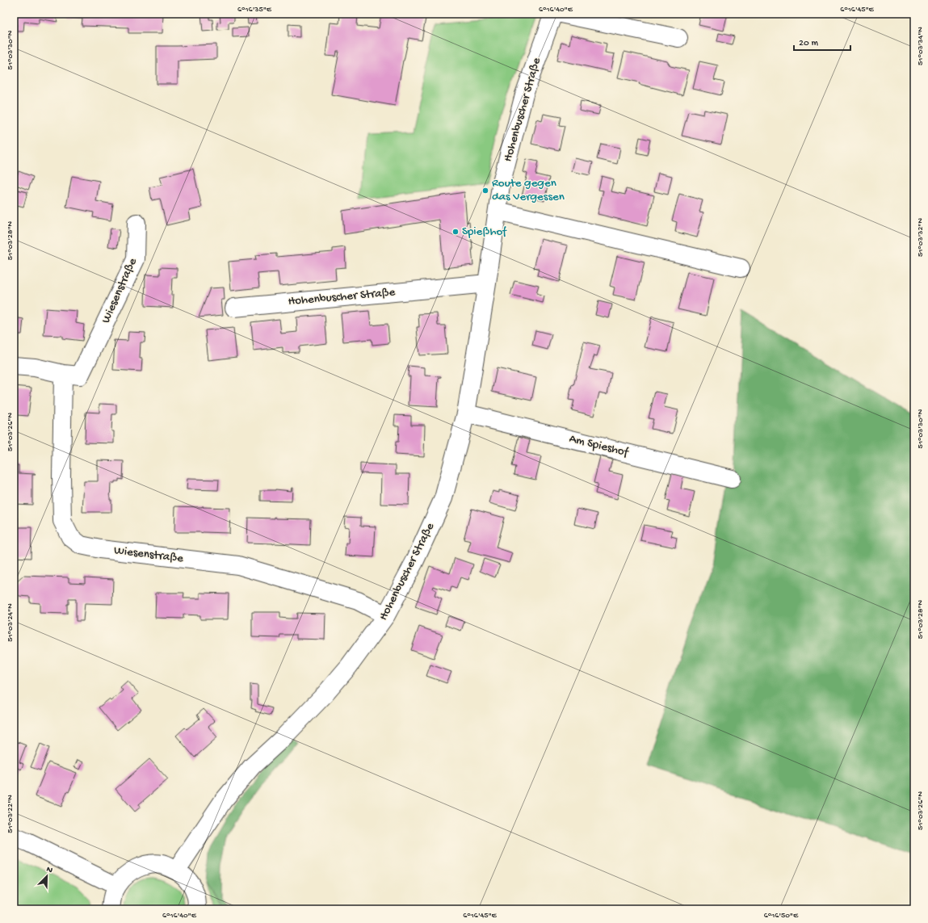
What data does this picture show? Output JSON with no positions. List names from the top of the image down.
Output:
{
  "streets": {
    "street": ["Hohenbuscher Straße", "Wiesenstraße", "Am Spieshof"]
  },
  "crossings": [
    ["Hohenbuscher Straße", "Wiesenstraße"],
    ["Hohenbuscher Straße", "Am Spieshof"]
  ],
  "places": ["Route gegen das Vergessen", "Spießhof"],
  "scale_bar": "20 m",
  "north": "top right",
  "coordinates": [
    "6°16'35\"E",
    "6°16'40\"E",
    "6°16'45\"E",
    "51°03'34\"N",
    "51°03'30\"N",
    "51°03'32\"N",
    "51°03'28\"N",
    "51°03'26\"N",
    "51°03'24\"N",
    "51°03'22\"N",
    "6°16'50\"E"
  ]
}
